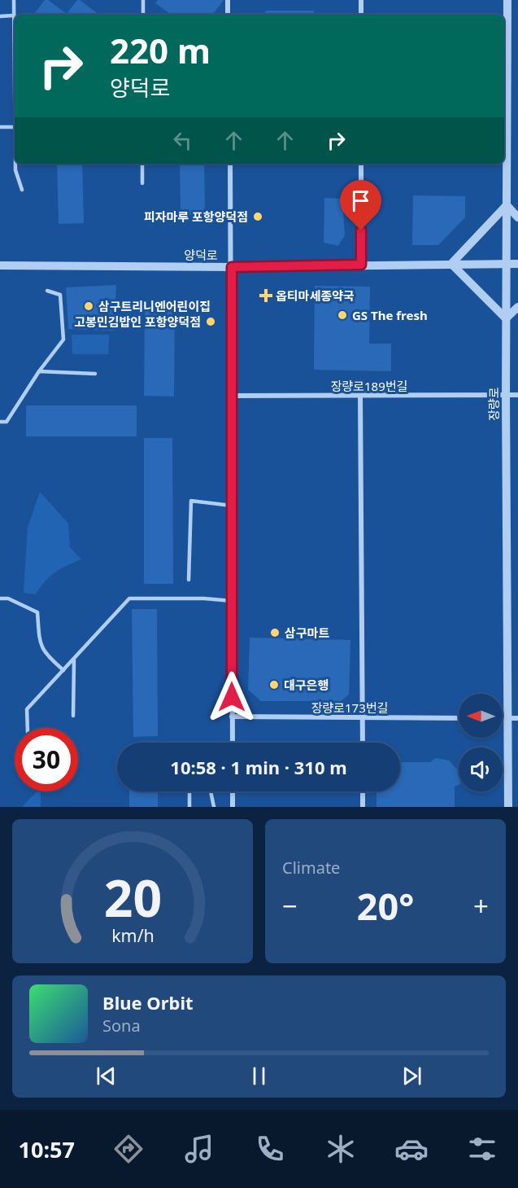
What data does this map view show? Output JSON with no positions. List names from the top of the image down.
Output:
{
  "streets": {
    "street": [
      "양덕로",
      "장량로189번길",
      "장량로",
      "장량로173번길"
    ]
  },
  "crossings": [
    ["양덕로", "장량로"],
    ["장량로189번길", "장량로"]
  ],
  "places": {
    "other": [
      "피자마루 포항양덕점",
      "삼구트리니엔어린이집",
      "GS The fresh",
      "고봉민김밥인 포항양덕점",
      "삼구마트",
      "대구은행"
    ],
    "health": ["옵티마세종약국"]
  },
  "north": "left",
  "page": {
    "turn": ["220 m", "양덕로"],
    "limit": "30",
    "trip": "10:58 · 1 min · 310 m",
    "tile": "Climate",
    "heat": ["−", "20°", "+"],
    "song": ["Blue Orbit", "Sona"],
    "tabs": "10:57",
    "gauge": ["20", "km/h"]
  }
}
